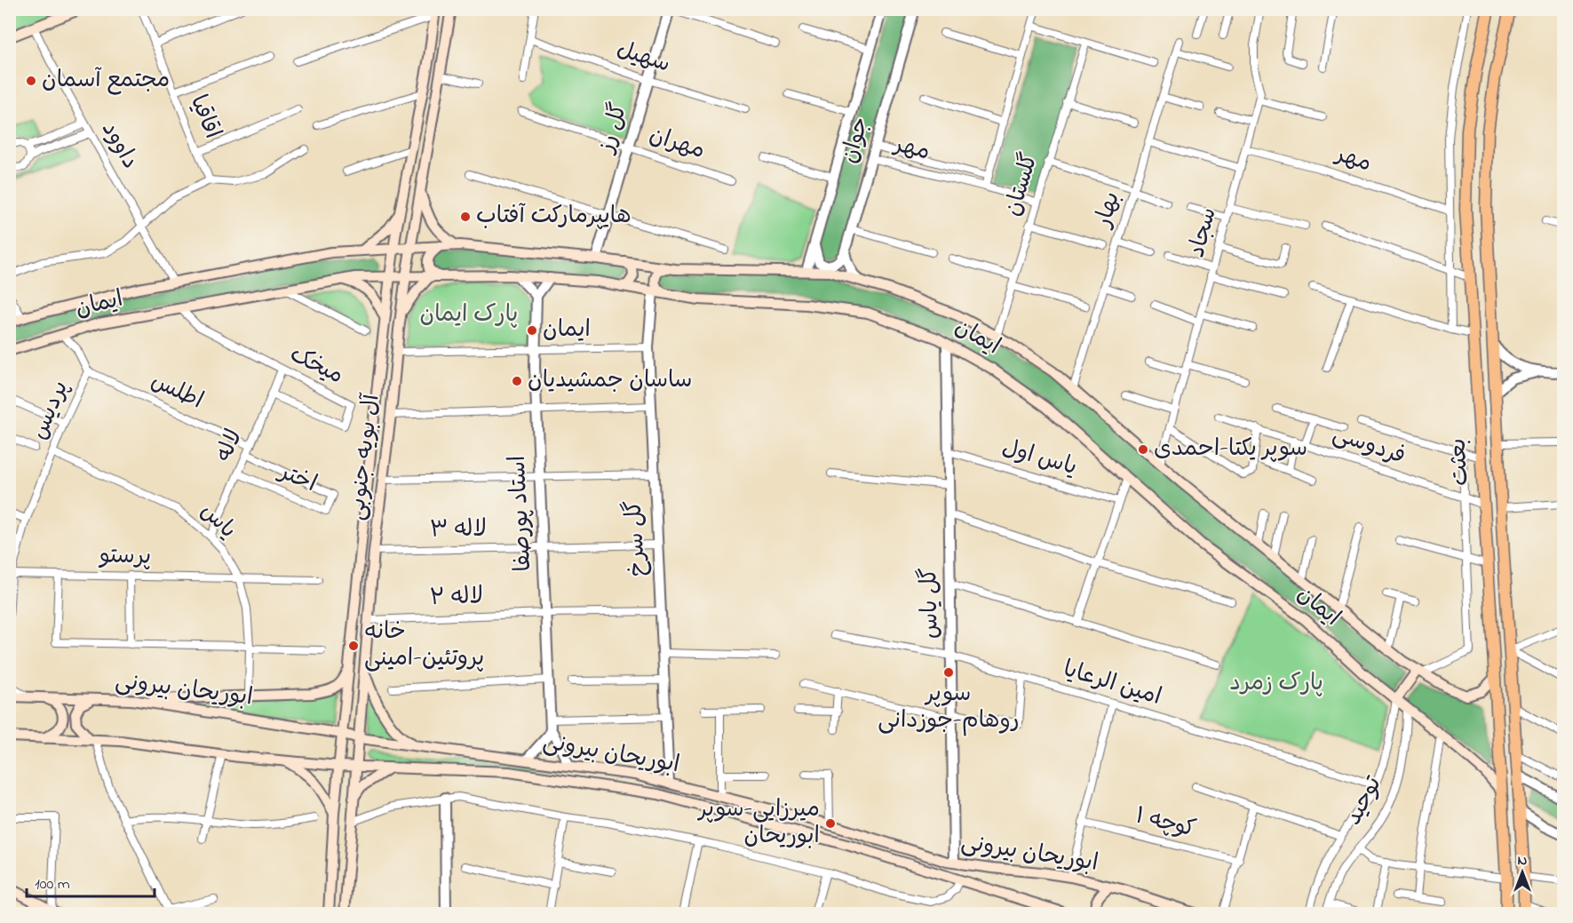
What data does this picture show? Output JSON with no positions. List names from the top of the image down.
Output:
{
  "streets": {
    "main road": [
      "ایمان",
      "آل بویه جنوبی",
      "بعثت",
      "ابوریحان بیرونی"
    ],
    "street": [
      "سهیل",
      "اقاقیا",
      "گل رز",
      "جوان",
      "مهران",
      "داوود",
      "مهر",
      "گلستان",
      "بهار",
      "سجاد",
      "میخک",
      "اطلس",
      "پردیس",
      "لاله",
      "فردوسی",
      "یاس اول",
      "اختر",
      "استاد پورصفا",
      "یاس",
      "لاله ۳",
      "گل سرخ",
      "پرستو",
      "لاله ۲",
      "گل یاس",
      "امین الرعایا",
      "توحید",
      "کوچه ۱"
    ]
  },
  "crossings": [
    ["سهیل", "گل رز"],
    ["گل رز", "مهران"],
    ["گل رز", "ایمان"],
    ["جوان", "مهر"],
    ["جوان", "ایمان"],
    ["داوود", "ایمان"],
    ["مهر", "گلستان"],
    ["مهر", "سجاد"],
    ["گلستان", "ایمان"],
    ["بهار", "ایمان"],
    ["سجاد", "ایمان"],
    ["ایمان", "میخک"],
    ["ایمان", "آل بویه جنوبی"],
    ["ایمان", "بعثت"],
    ["ایمان", "گل سرخ"],
    ["ایمان", "گل یاس"],
    ["ایمان", "توحید"],
    ["میخک", "لاله"],
    ["اطلس", "پردیس"],
    ["اطلس", "لاله"],
    ["پردیس", "یاس"],
    ["پردیس", "پرستو"],
    ["لاله", "اختر"],
    ["لاله", "یاس"],
    ["فردوسی", "بعثت"],
    ["آل بویه جنوبی", "لاله ۳"],
    ["آل بویه جنوبی", "لاله ۲"],
    ["آل بویه جنوبی", "ابوریحان بیرونی"],
    ["یاس اول", "گل یاس"],
    ["استاد پورصفا", "لاله ۳"],
    ["استاد پورصفا", "لاله ۲"],
    ["یاس", "پرستو"],
    ["لاله ۳", "گل سرخ"],
    ["گل سرخ", "لاله ۲"],
    ["گل سرخ", "ابوریحان بیرونی"],
    ["گل یاس", "امین الرعایا"],
    ["گل یاس", "ابوریحان بیرونی"]
  ],
  "parks": ["پارک ایمان", "پارک زمرد"],
  "places": [
    "مجتمع آسمان",
    "هایپرمارکت آفتاب",
    "ایمان",
    "ساسان جمشیدیان",
    "سوپر یکتا-احمدی",
    "خانه پروتئین-امینی",
    "سوپر روهام-جوزدانی",
    "میرزایی-سوپر ابوریحان"
  ],
  "scale_bar": "100 m",
  "north": "top"
}
